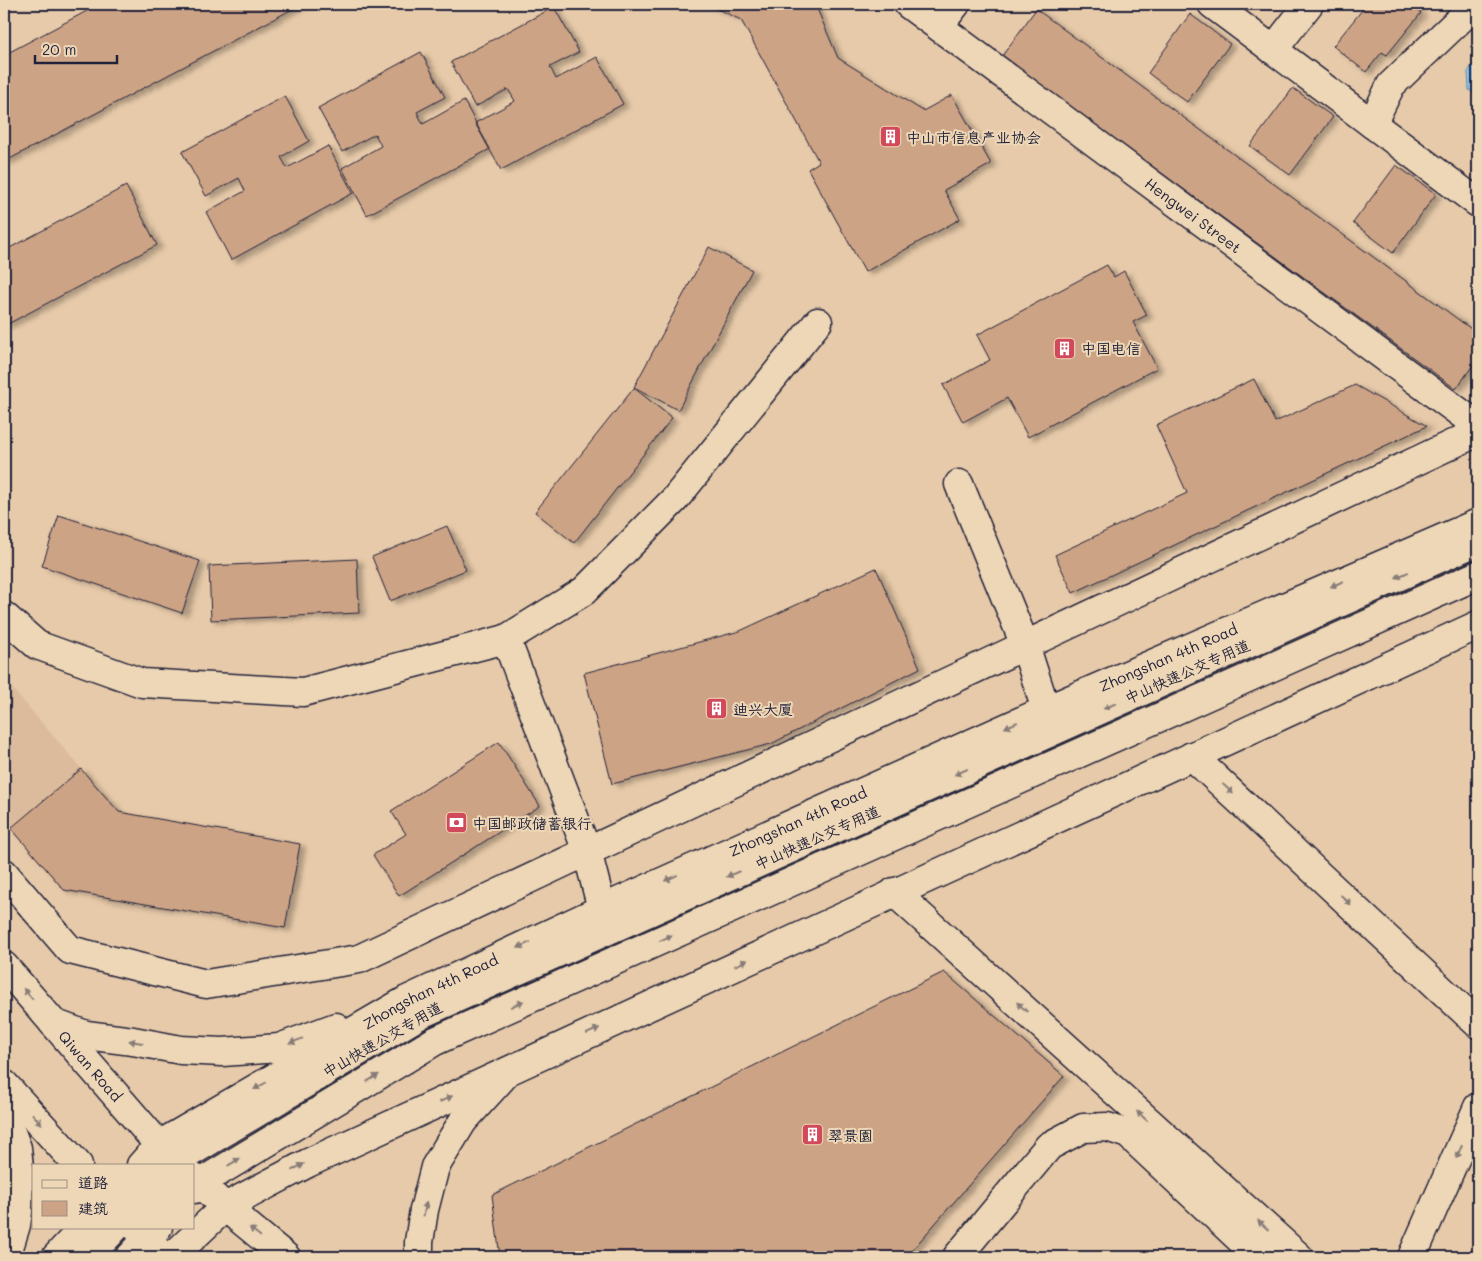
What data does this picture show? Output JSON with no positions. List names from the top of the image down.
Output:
{
  "streets": {
    "street": [
      "Hengwei Street",
      "Zhongshan 4th Road",
      "中山快速公交专用道",
      "Qiwan Road"
    ]
  },
  "one_way": ["Qiwan Road"],
  "places": {
    "building": [
      "中山市信息产业协会",
      "中国电信",
      "迪兴大厦",
      "翠景園"
    ],
    "bank": ["中国邮政储蓄银行"]
  },
  "legend": ["道路", "建筑"],
  "scale_bar": "20 m"
}
